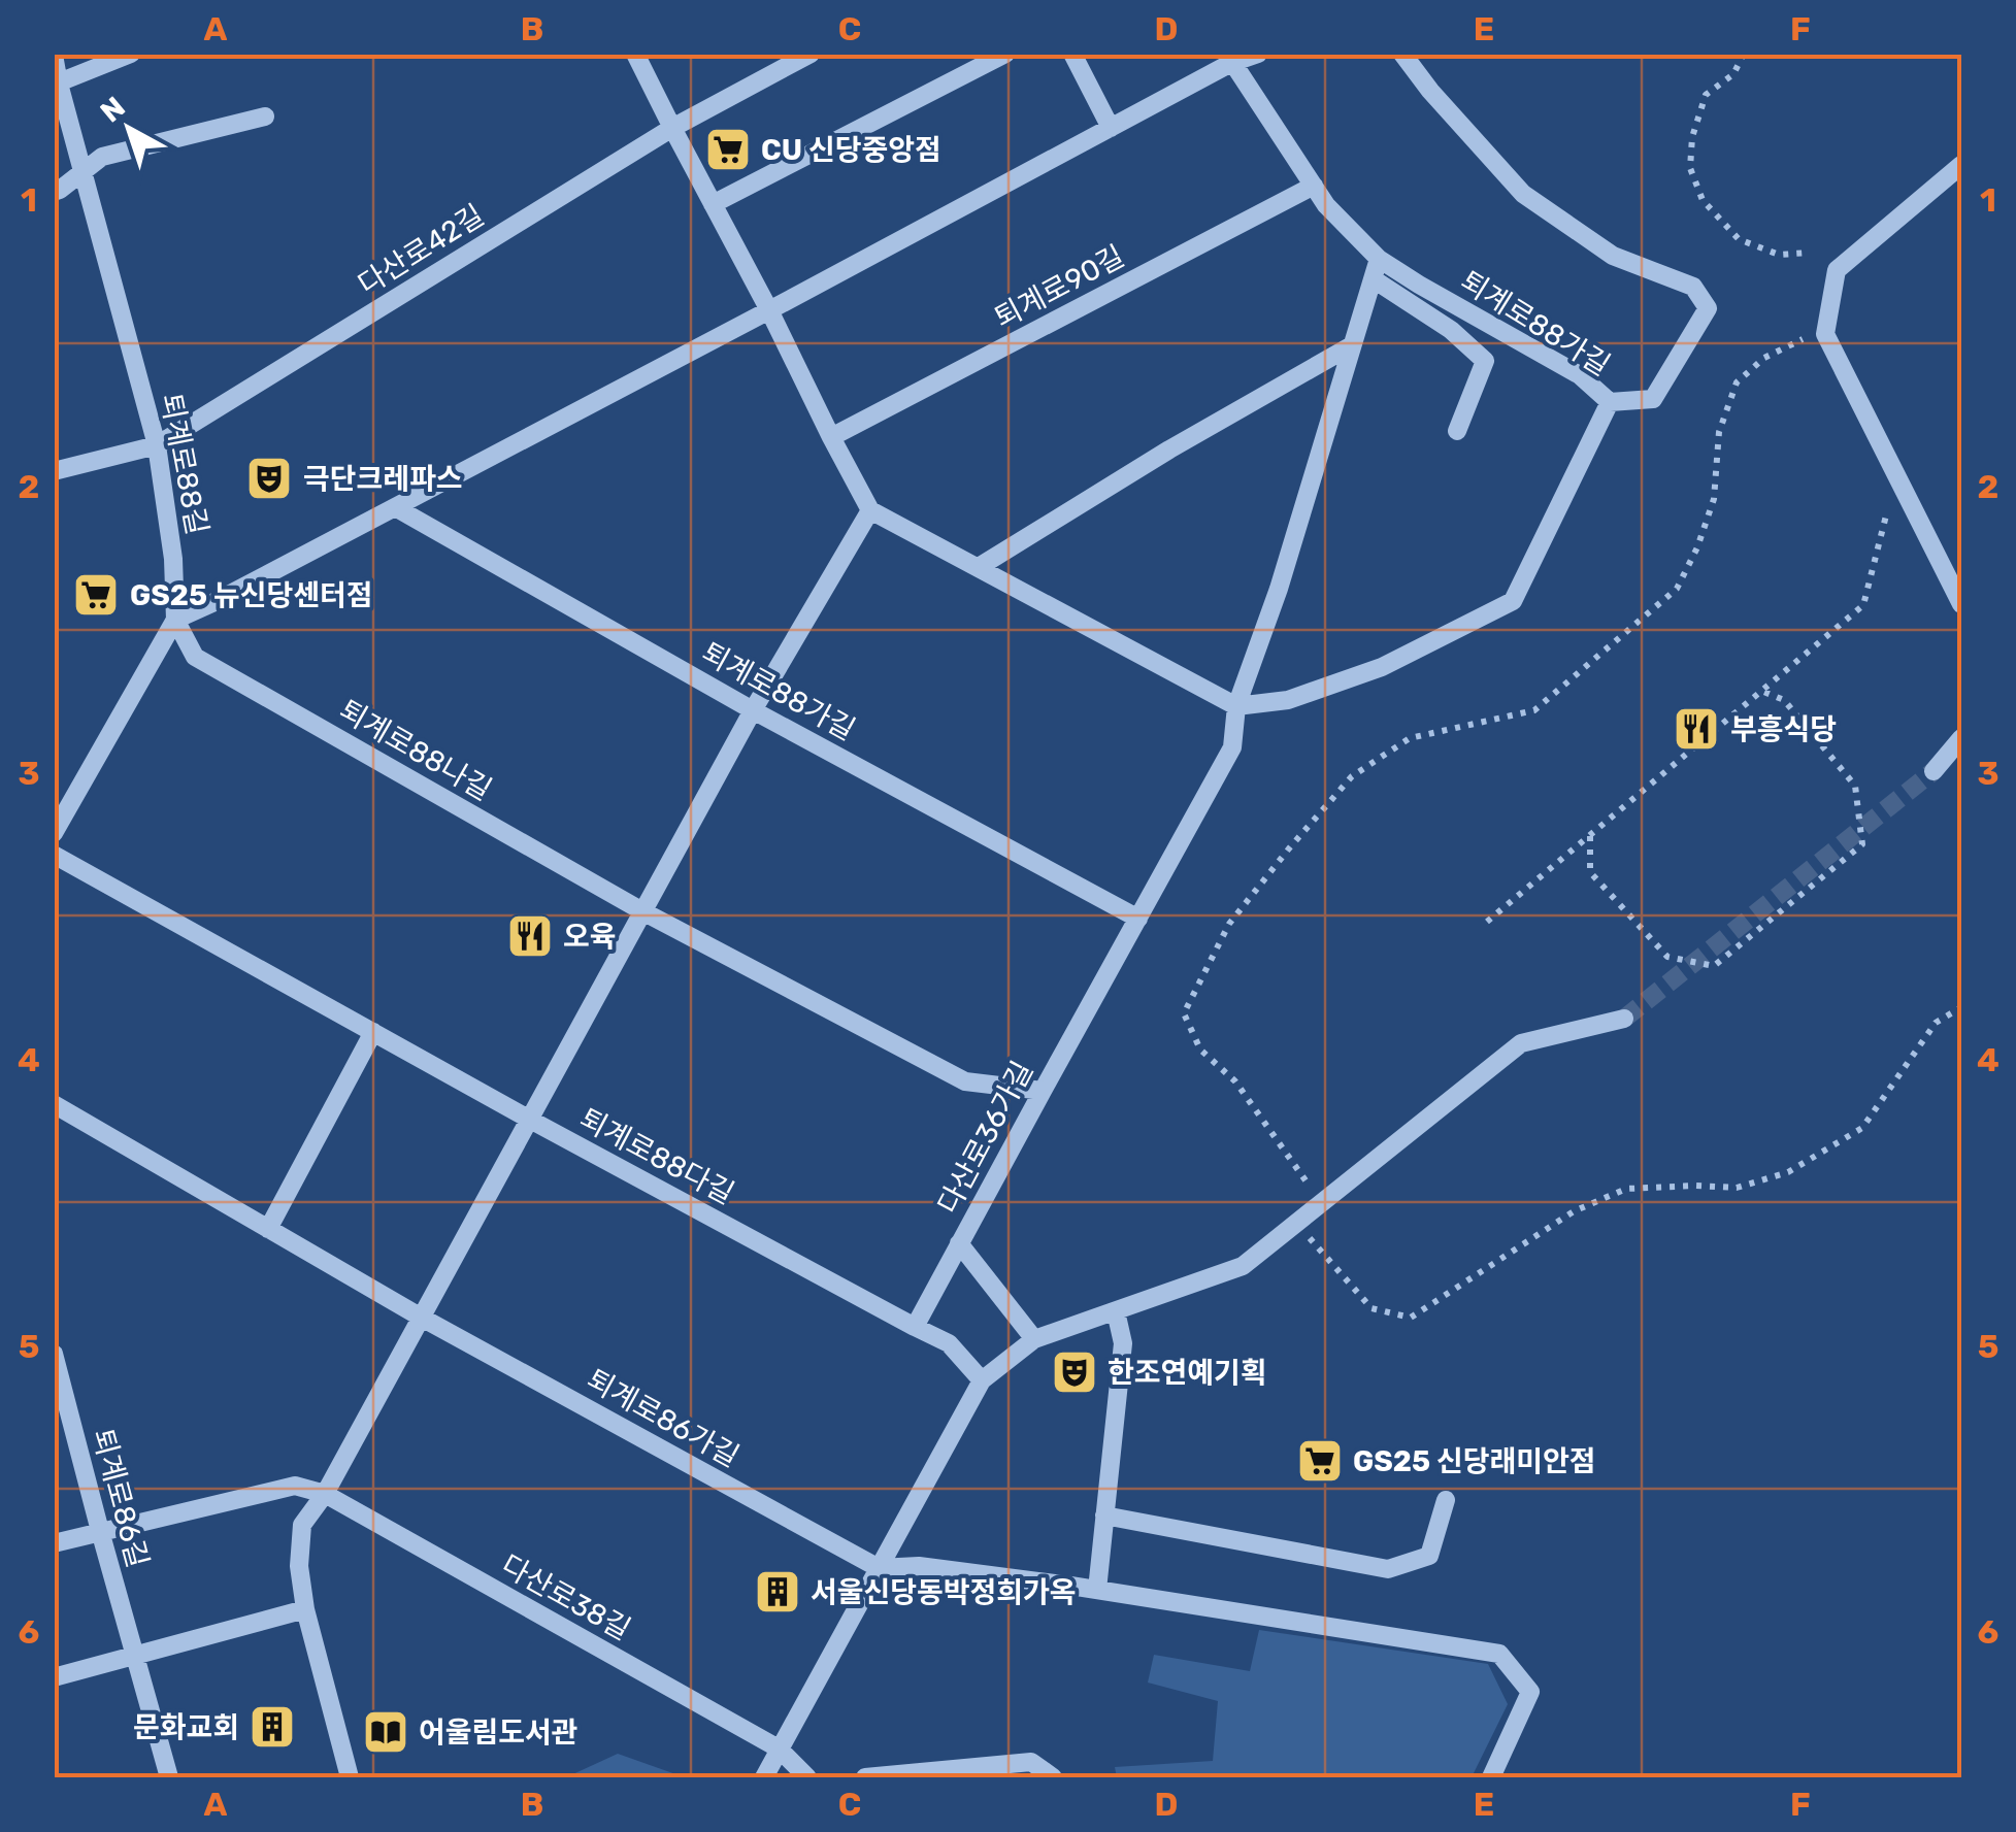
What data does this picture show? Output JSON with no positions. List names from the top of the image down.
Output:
{
  "streets": {
    "street": [
      "다산로42길",
      "퇴계로90길",
      "퇴계로88가길",
      "퇴계로88길",
      "퇴계로88나길",
      "다산로36가길",
      "퇴계로88다길",
      "퇴계로86가길",
      "퇴계로86길",
      "다산로38길"
    ]
  },
  "crossings": [
    ["다산로42길", "퇴계로88길"],
    ["퇴계로90길", "퇴계로88가길"],
    ["퇴계로88가길", "다산로36가길"],
    ["퇴계로88길", "퇴계로88나길"],
    ["퇴계로88나길", "다산로36가길"],
    ["다산로36가길", "퇴계로88다길"],
    ["퇴계로86길", "다산로38길"]
  ],
  "places": {
    "supermarket": ["CU 신당중앙점", "GS25 뉴신당센터점", "GS25 신당래미안점"],
    "theatre": ["극단크레파스", "한조연예기획"],
    "restaurant": ["부흥식당", "오육"],
    "building": ["서울신당동박정희가옥", "문화교회"],
    "library": ["어울림도서관"]
  },
  "north": "top left",
  "grid": {
    "columns": [
      "A",
      "B",
      "C",
      "D",
      "E",
      "F"
    ],
    "rows": [
      "1",
      "2",
      "3",
      "4",
      "5",
      "6"
    ]
  }
}
